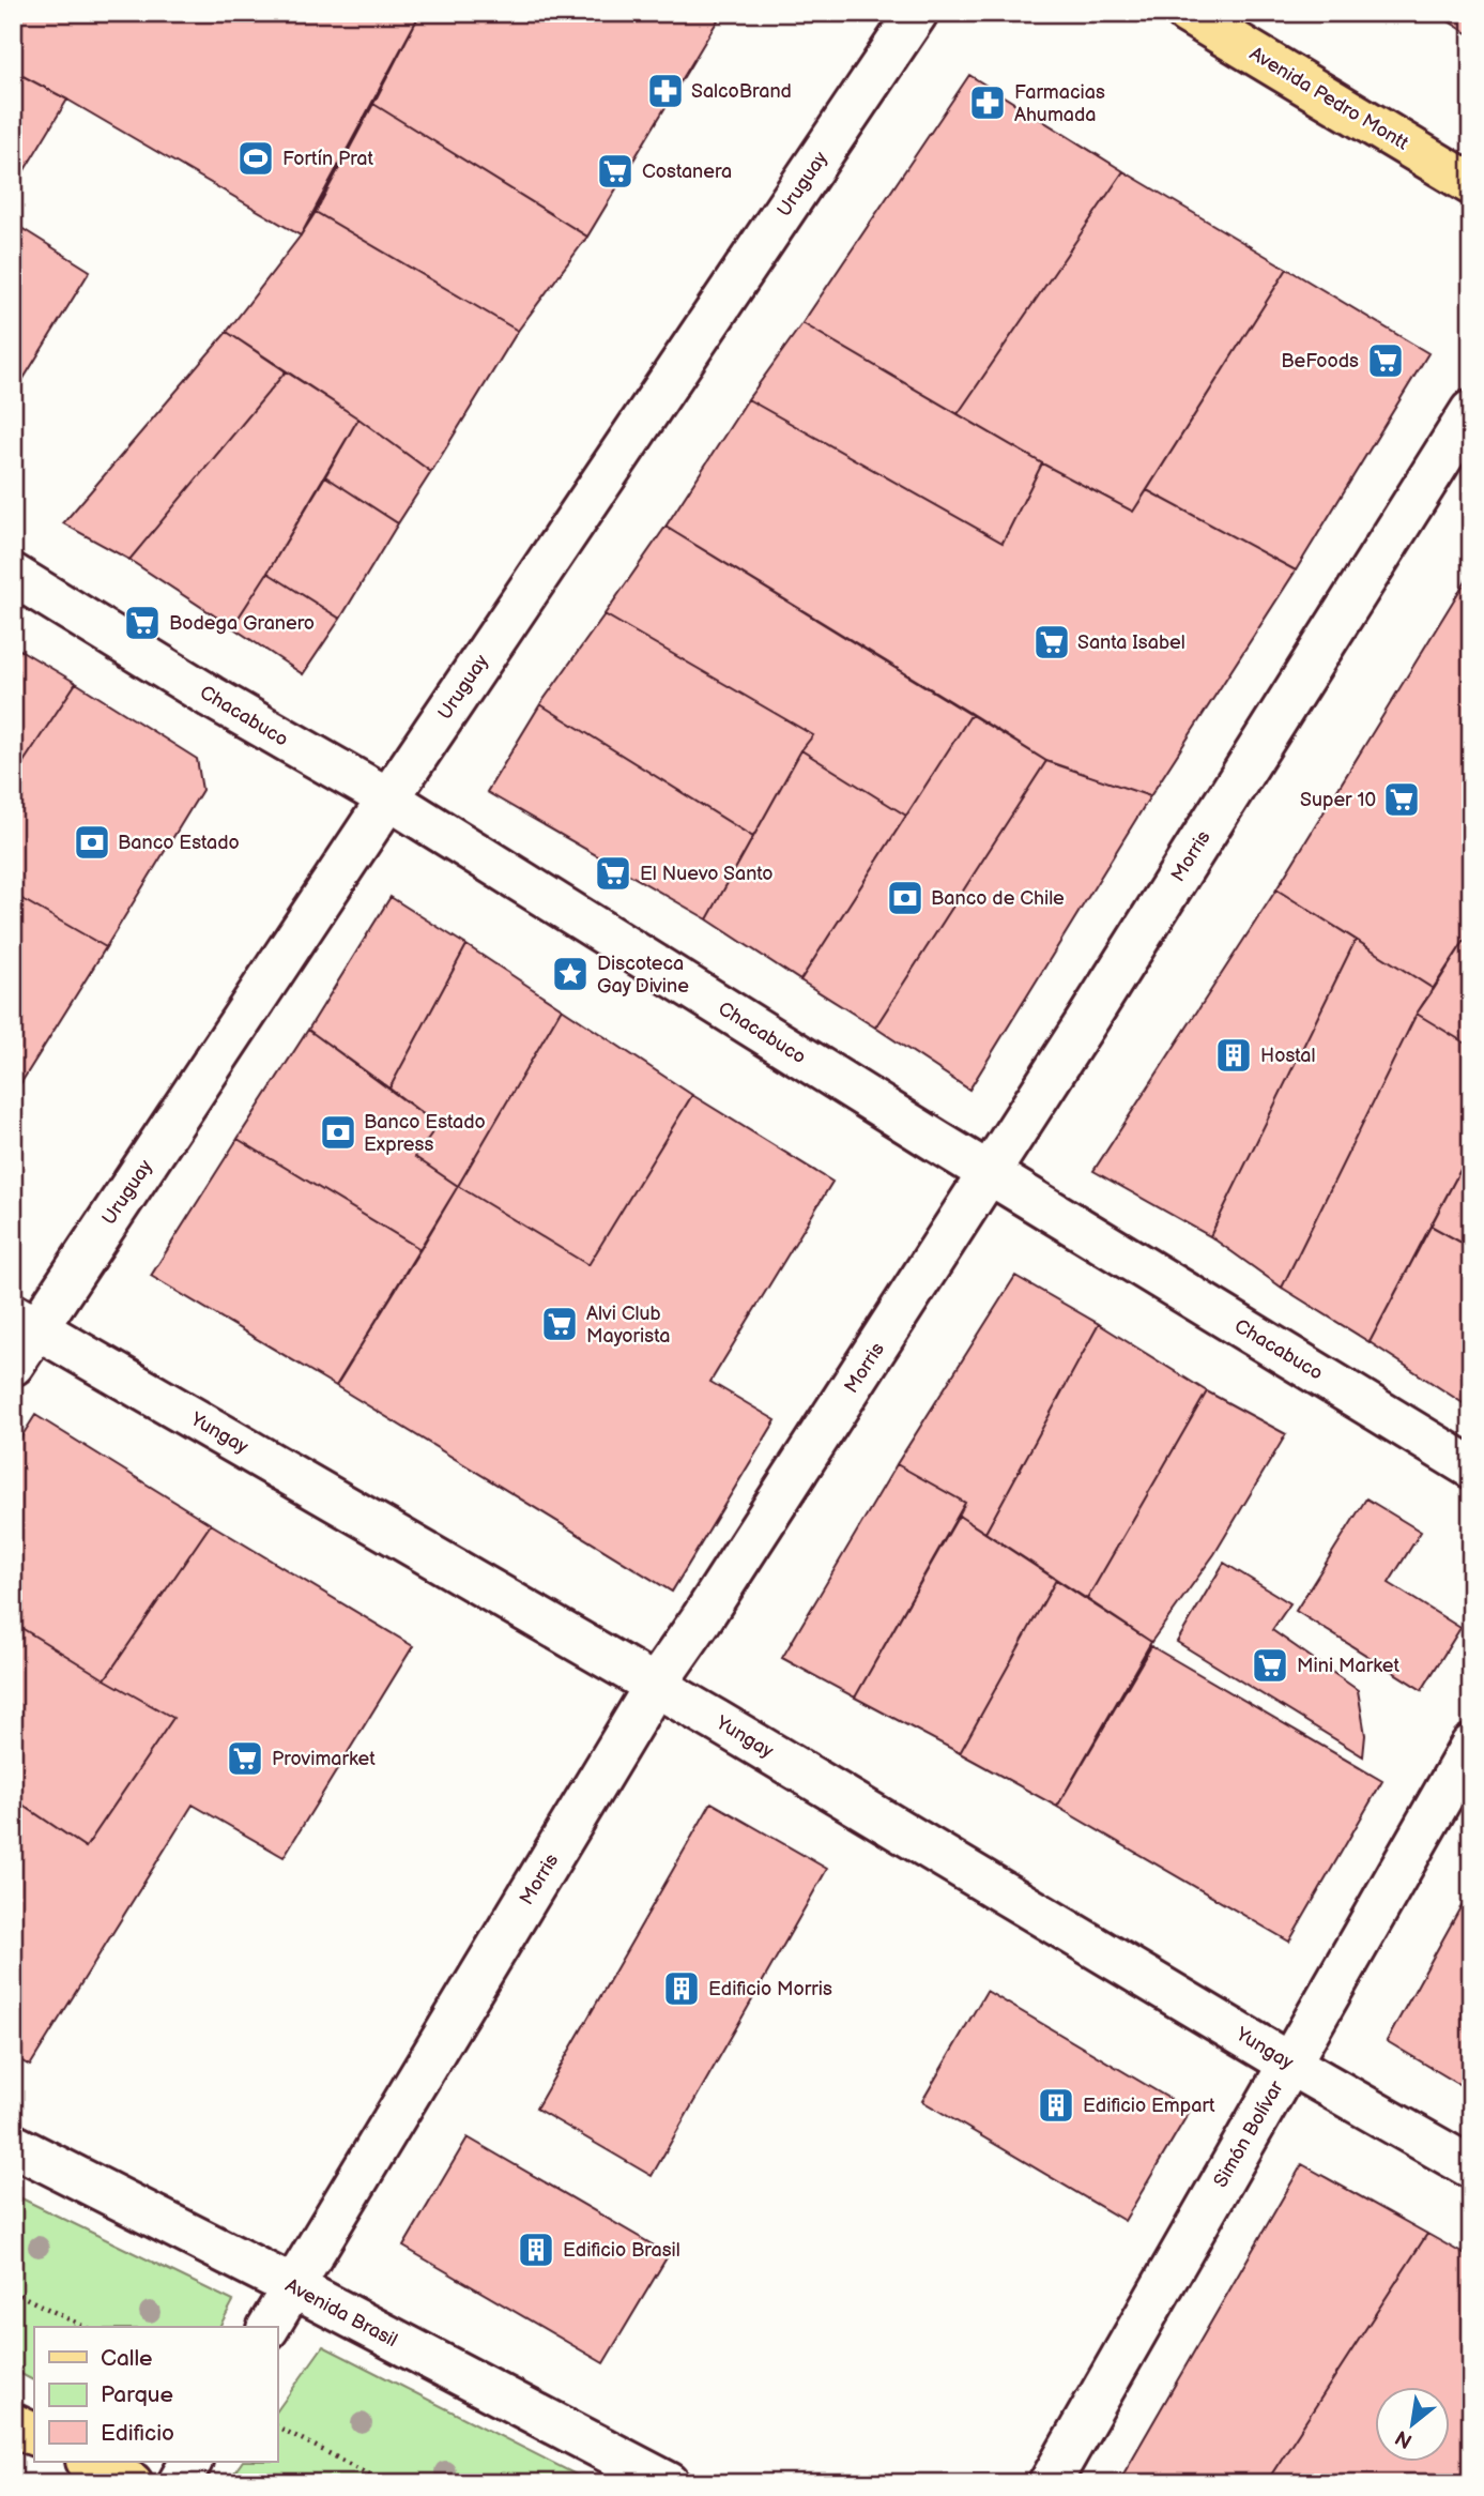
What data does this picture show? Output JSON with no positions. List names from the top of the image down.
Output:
{
  "streets": {
    "main road": ["Avenida Pedro Montt"],
    "street": [
      "Uruguay",
      "Chacabuco",
      "Morris",
      "Yungay",
      "Simón Bolívar",
      "Avenida Brasil"
    ]
  },
  "crossings": [
    ["Uruguay", "Chacabuco"],
    ["Uruguay", "Yungay"],
    ["Chacabuco", "Morris"],
    ["Morris", "Yungay"],
    ["Morris", "Avenida Brasil"],
    ["Yungay", "Simón Bolívar"]
  ],
  "places": {
    "pharmacy": ["SalcoBrand", "Farmacias Ahumada"],
    "sports": ["Fortín Prat"],
    "supermarket": [
      "Costanera",
      "BeFoods",
      "Bodega Granero",
      "Santa Isabel",
      "Super 10",
      "El Nuevo Santo",
      "Alvi Club Mayorista",
      "Mini Market",
      "Provimarket"
    ],
    "bank": ["Banco Estado", "Banco de Chile", "Banco Estado Express"],
    "place": ["Discoteca Gay Divine"],
    "building": [
      "Hostal",
      "Edificio Morris",
      "Edificio Empart",
      "Edificio Brasil"
    ]
  },
  "legend": ["Calle", "Parque", "Edificio"],
  "north": "bottom left"
}
